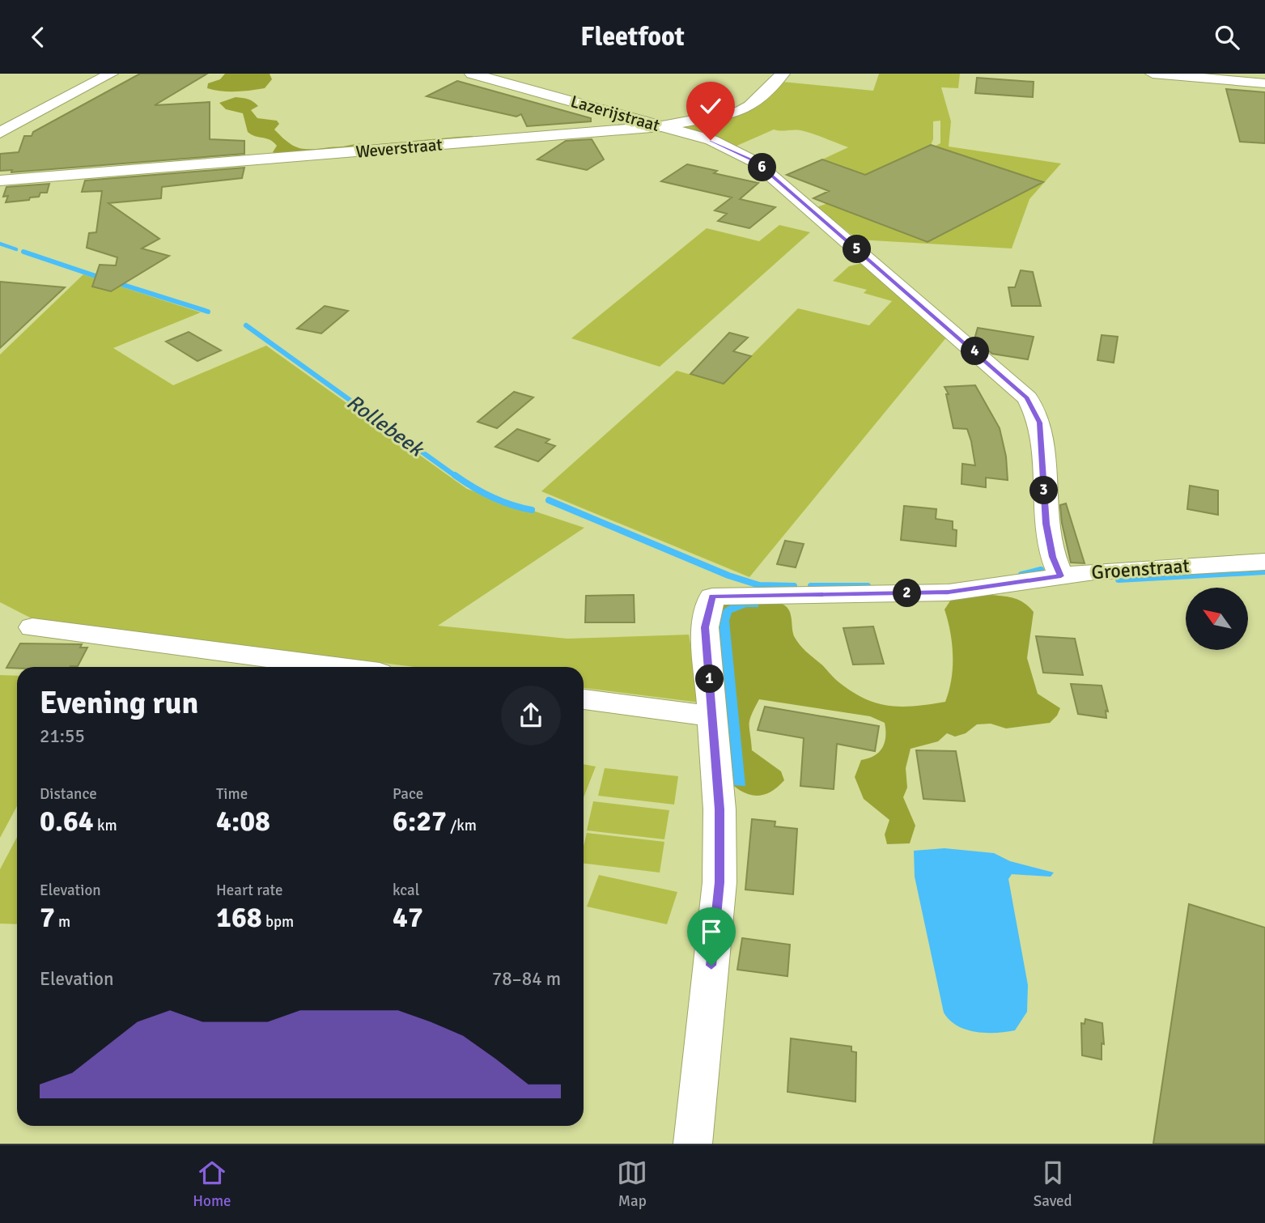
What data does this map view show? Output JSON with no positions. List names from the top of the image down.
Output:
{
  "streets": {
    "street": ["Lazerijstraat", "Weverstraat", "Groenstraat"]
  },
  "crossings": [
    ["Lazerijstraat", "Weverstraat"],
    ["Lazerijstraat", "Groenstraat"]
  ],
  "water": ["Rollebeek"],
  "north": "top left",
  "page": {
    "header": "Fleetfoot",
    "pins": [
      "6",
      "5",
      "4",
      "3",
      "2",
      "1"
    ],
    "heading": ["Evening run", "21:55"],
    "stats": [
      ["Distance", "0.64 km"],
      ["Time", "4:08"],
      ["Pace", "6:27 /km"],
      ["Elevation", "7 m"],
      ["Heart rate", "168 bpm"],
      ["kcal", "47"]
    ],
    "chart": ["Elevation", "78–84 m"],
    "tabs": ["Home", "Map", "Saved"]
  }
}
